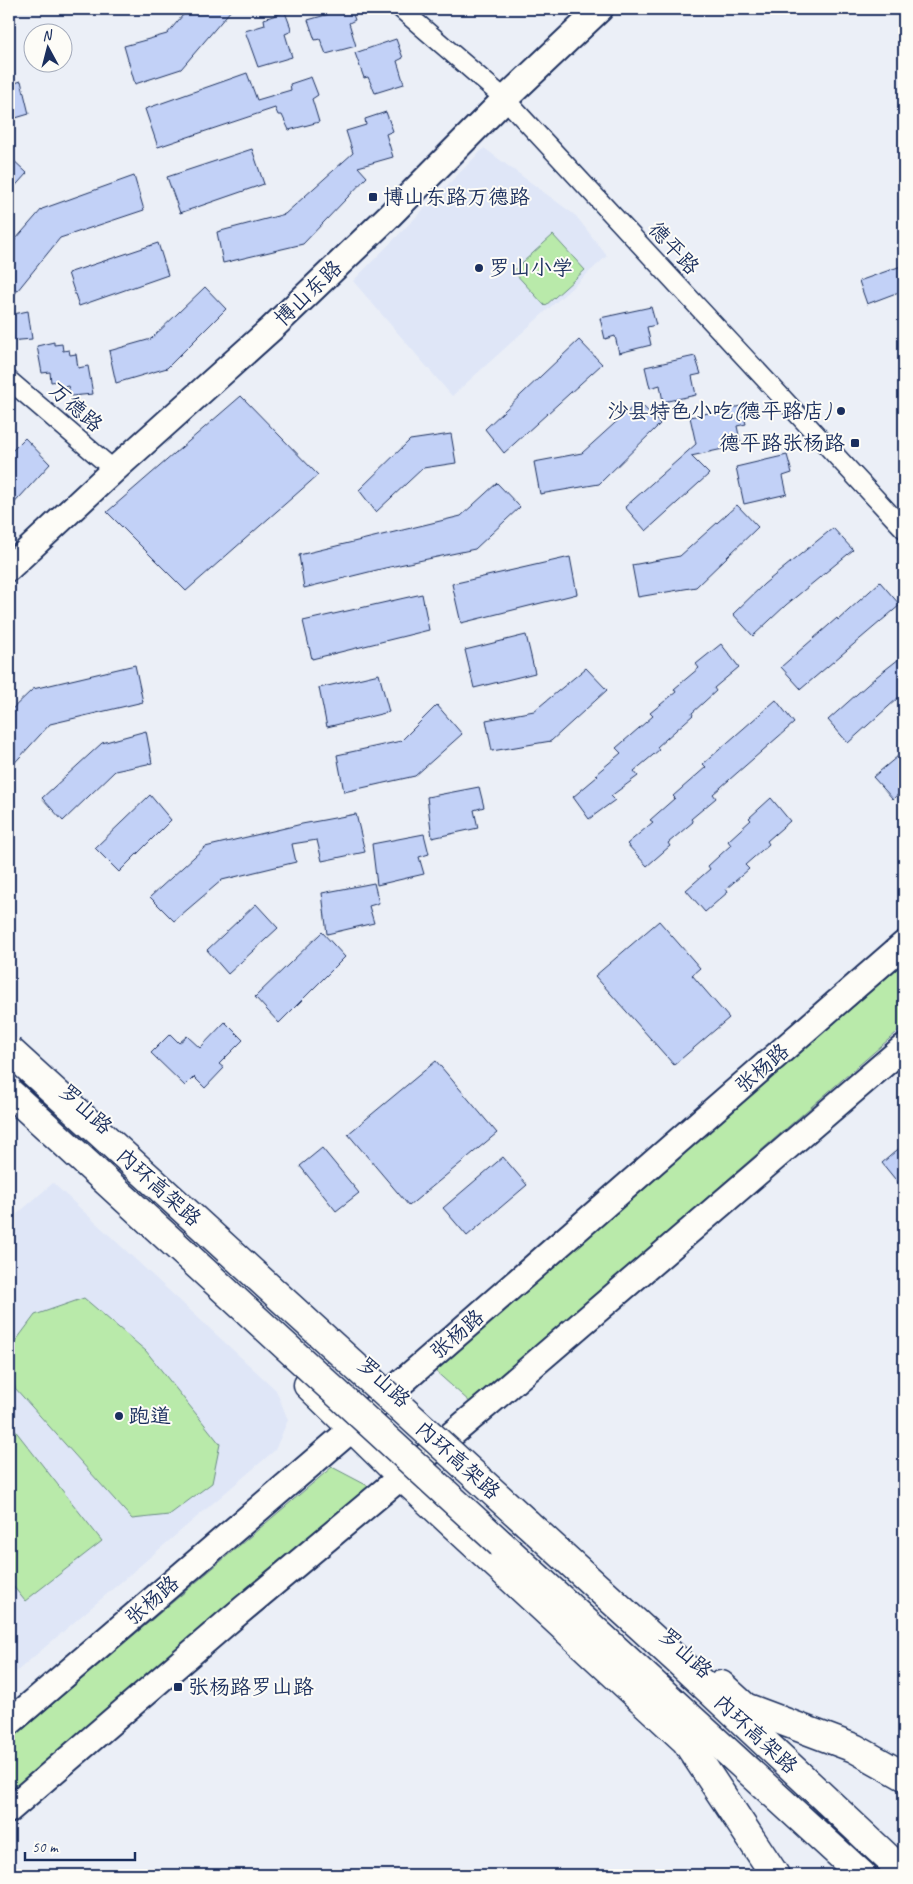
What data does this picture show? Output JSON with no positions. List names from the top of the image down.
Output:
{
  "streets": {
    "main road": [
      "博山东路",
      "张杨路",
      "罗山路",
      "内环高架路"
    ],
    "street": ["德平路", "万德路"]
  },
  "crossings": [
    ["德平路", "博山东路"],
    ["博山东路", "万德路"],
    ["张杨路", "罗山路"]
  ],
  "places": {
    "transit": ["博山东路万德路", "德平路张杨路", "张杨路罗山路"],
    "other": ["罗山小学", "沙县特色小吃(德平路店)", "跑道"]
  },
  "scale_bar": "50 m",
  "north": "top"
}
